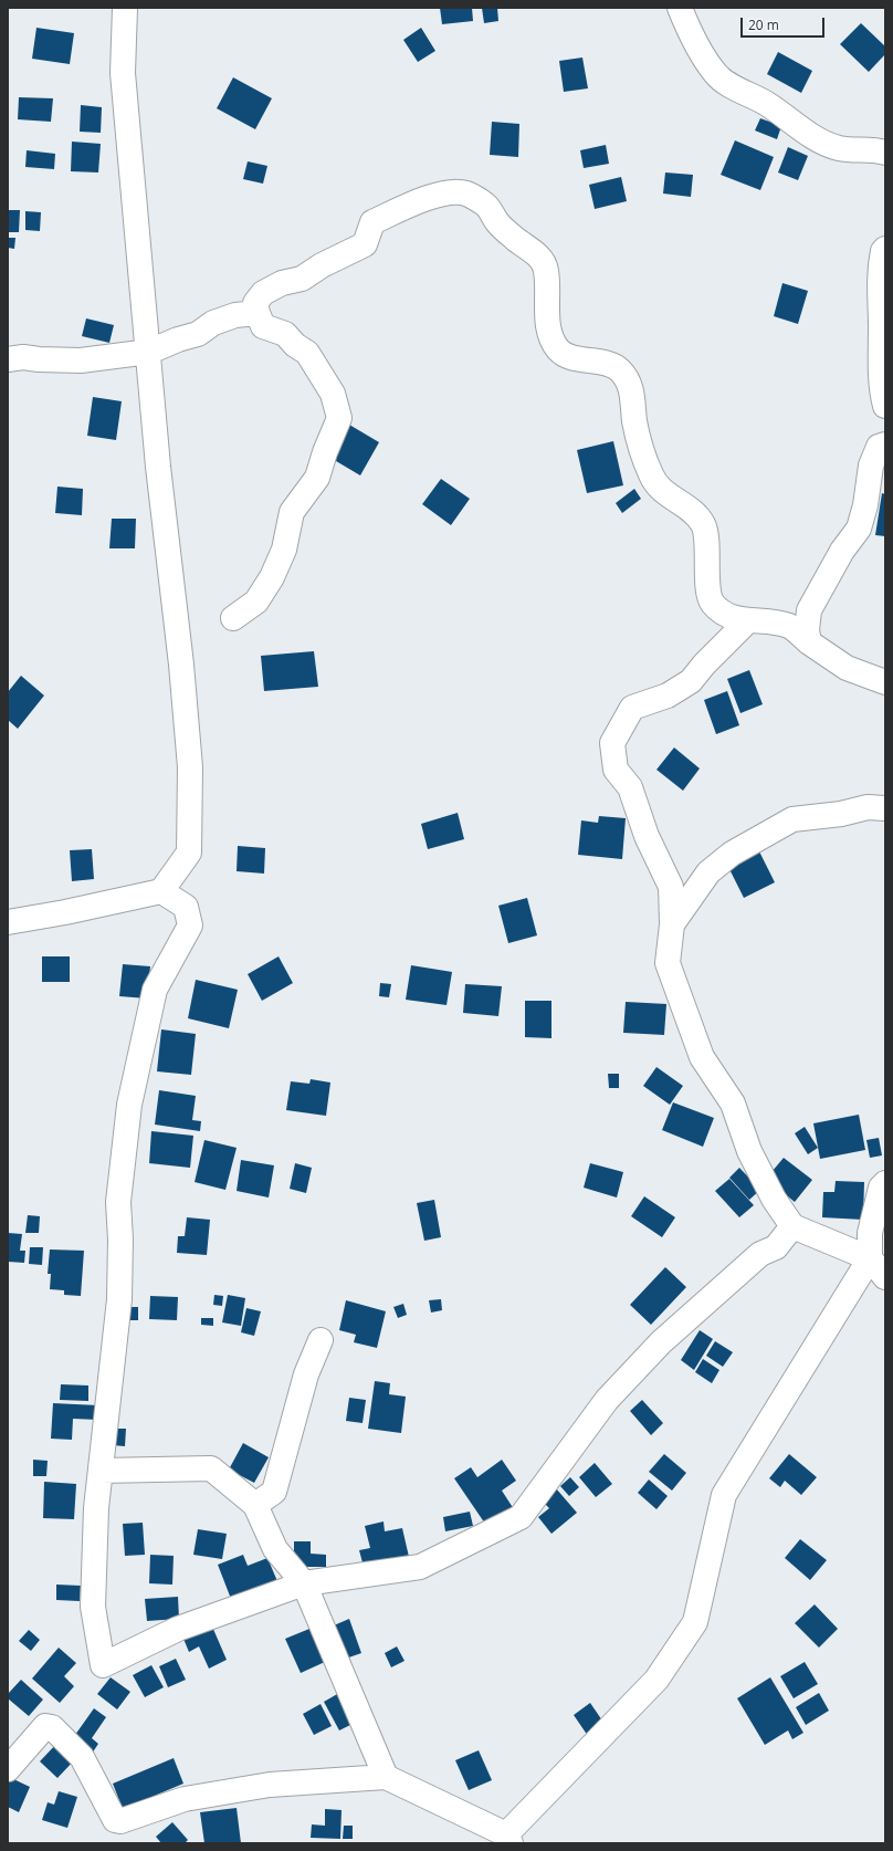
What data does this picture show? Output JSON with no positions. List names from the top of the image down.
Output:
{
  "scale_bar": "20 m"
}
